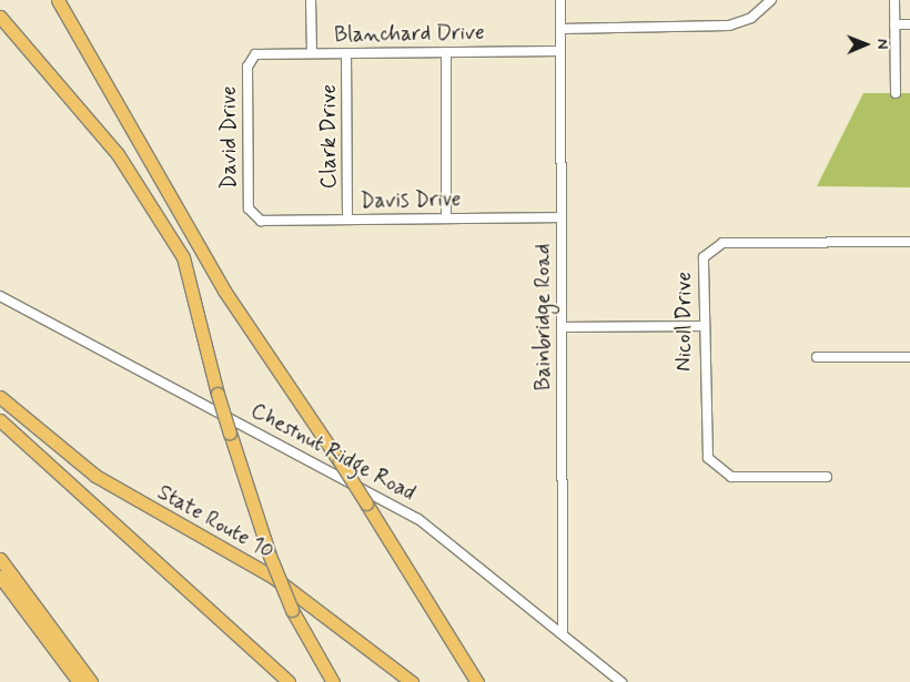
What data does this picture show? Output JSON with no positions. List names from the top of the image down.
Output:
{
  "streets": {
    "highway": ["State Route 10"],
    "street": [
      "Blanchard Drive",
      "Clark Drive",
      "David Drive",
      "Davis Drive",
      "Bainbridge Road",
      "Nicoll Drive",
      "Chestnut Ridge Road"
    ]
  },
  "crossings": [
    ["Blanchard Drive", "Clark Drive"],
    ["Blanchard Drive", "David Drive"],
    ["Blanchard Drive", "Bainbridge Road"],
    ["Clark Drive", "Davis Drive"],
    ["David Drive", "Davis Drive"],
    ["Davis Drive", "Bainbridge Road"],
    ["Bainbridge Road", "Chestnut Ridge Road"]
  ],
  "north": "right"
}
